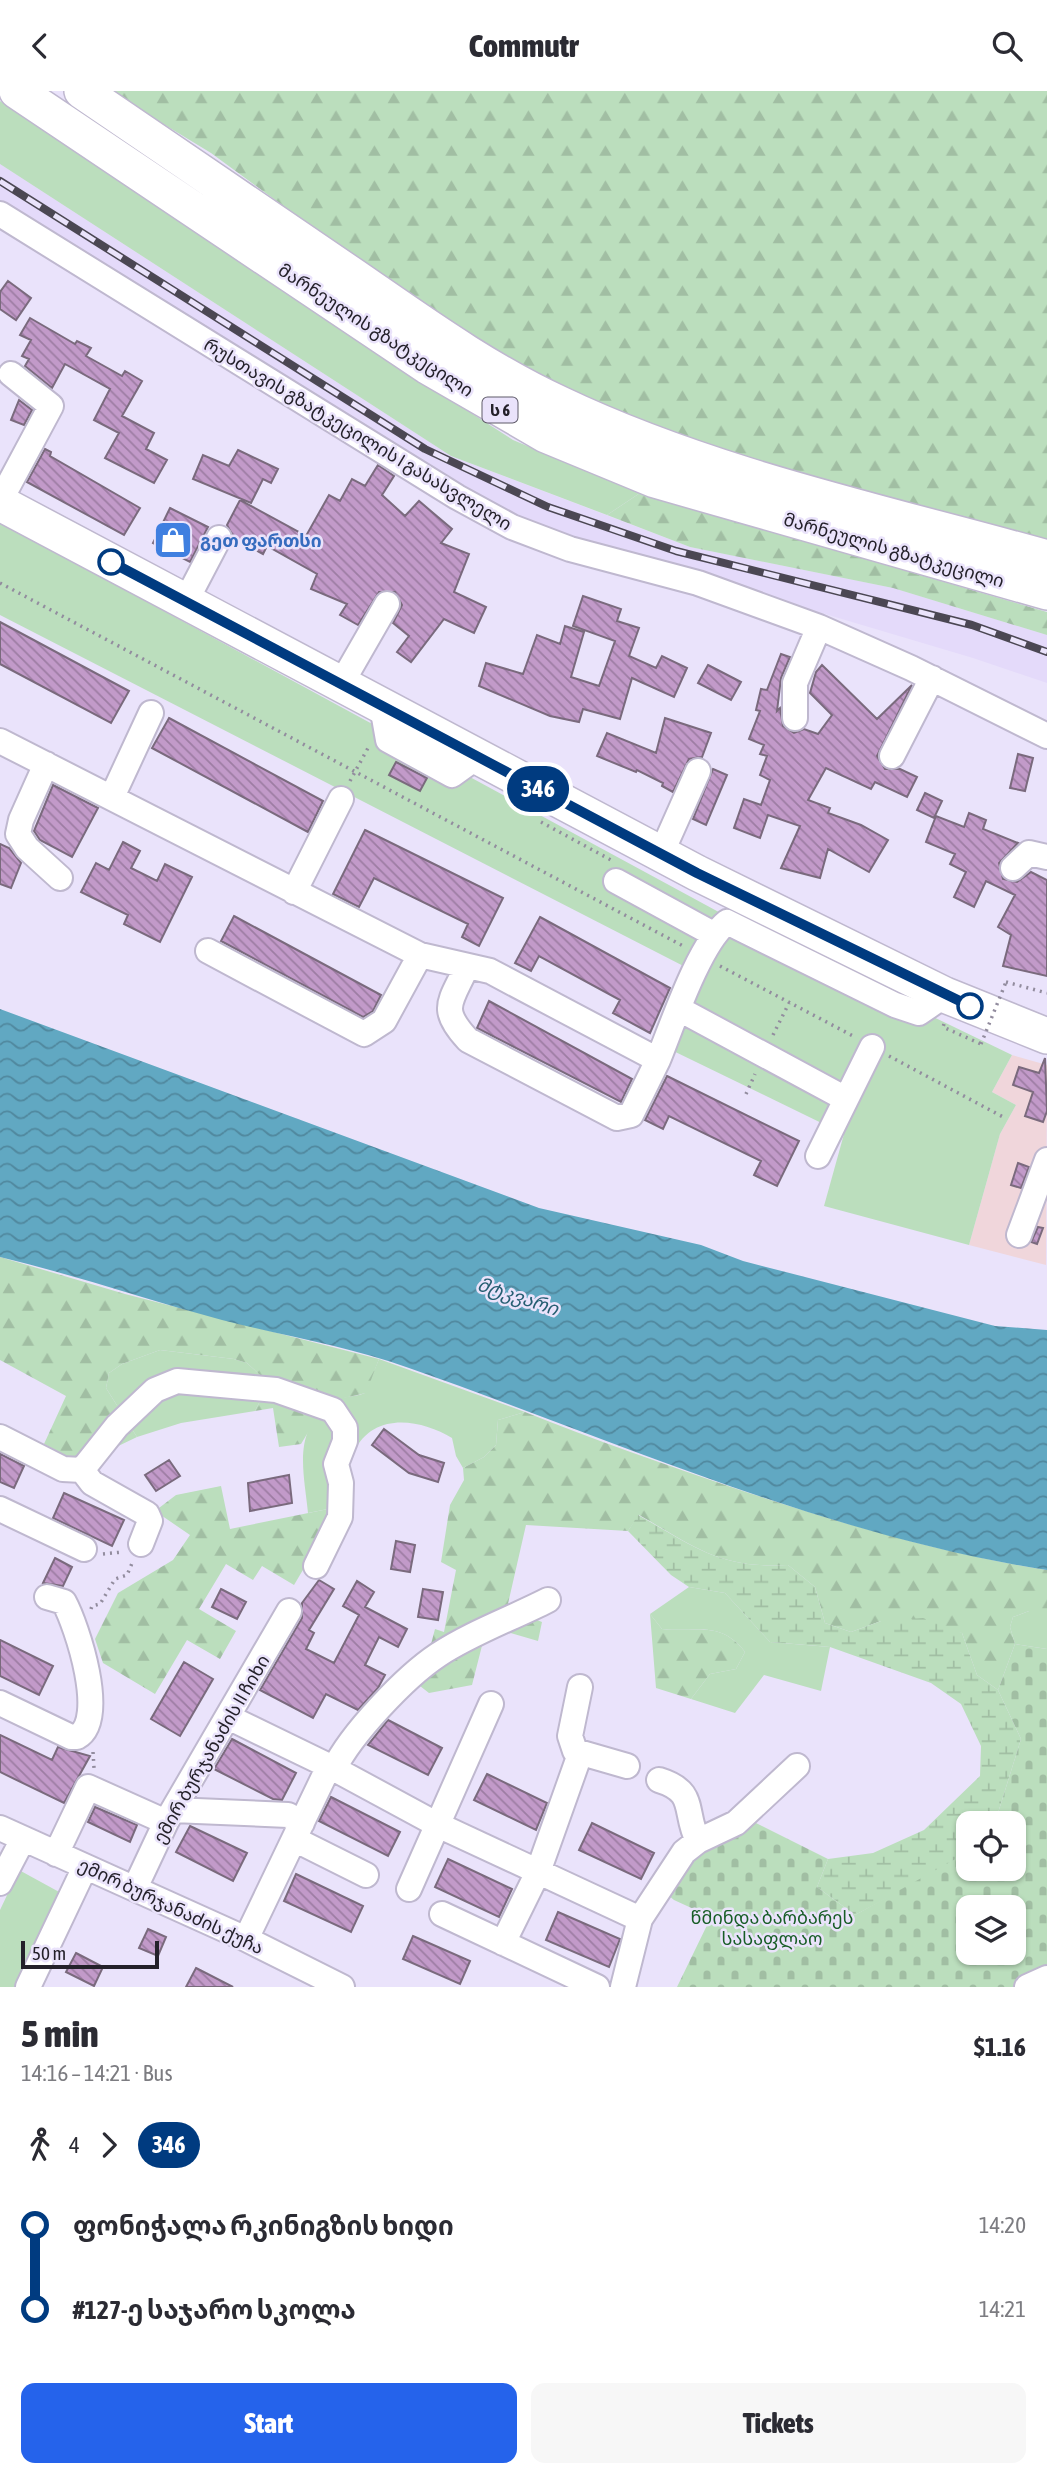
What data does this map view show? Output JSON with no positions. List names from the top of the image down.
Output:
{
  "streets": {
    "highway": ["მარნეულის გზატკეცილი", "ს 6"],
    "street": ["რუსთავის გზატკეცილის I გასასვლელი", "ემირ ბურჯანაძის II ჩიხი", "ემირ ბურჯანაძის ქუჩა"]
  },
  "crossings": [
    ["ემირ ბურჯანაძის II ჩიხი", "ემირ ბურჯანაძის ქუჩა"]
  ],
  "water": ["მტკვარი"],
  "parks": ["წმინდა ბარბარეს სასაფლაო"],
  "places": {
    "shop": ["გეთ ფართსი"]
  },
  "lines": ["bus line 346"],
  "scale_bar": "50 m",
  "page": {
    "header": "Commutr",
    "on_map": "346",
    "scale": "50 m",
    "heading": ["5 min", "14:16 – 14:21 · Bus", "$1.16"],
    "legs": ["4", "346"],
    "list": [
      {
        "name": "ფონიჭალა რკინიგზის ხიდი",
        "value": "14:20"
      },
      {
        "name": "#127-ე საჯარო სკოლა",
        "value": "14:21"
      }
    ],
    "buttons": ["Start", "Tickets"]
  }
}
